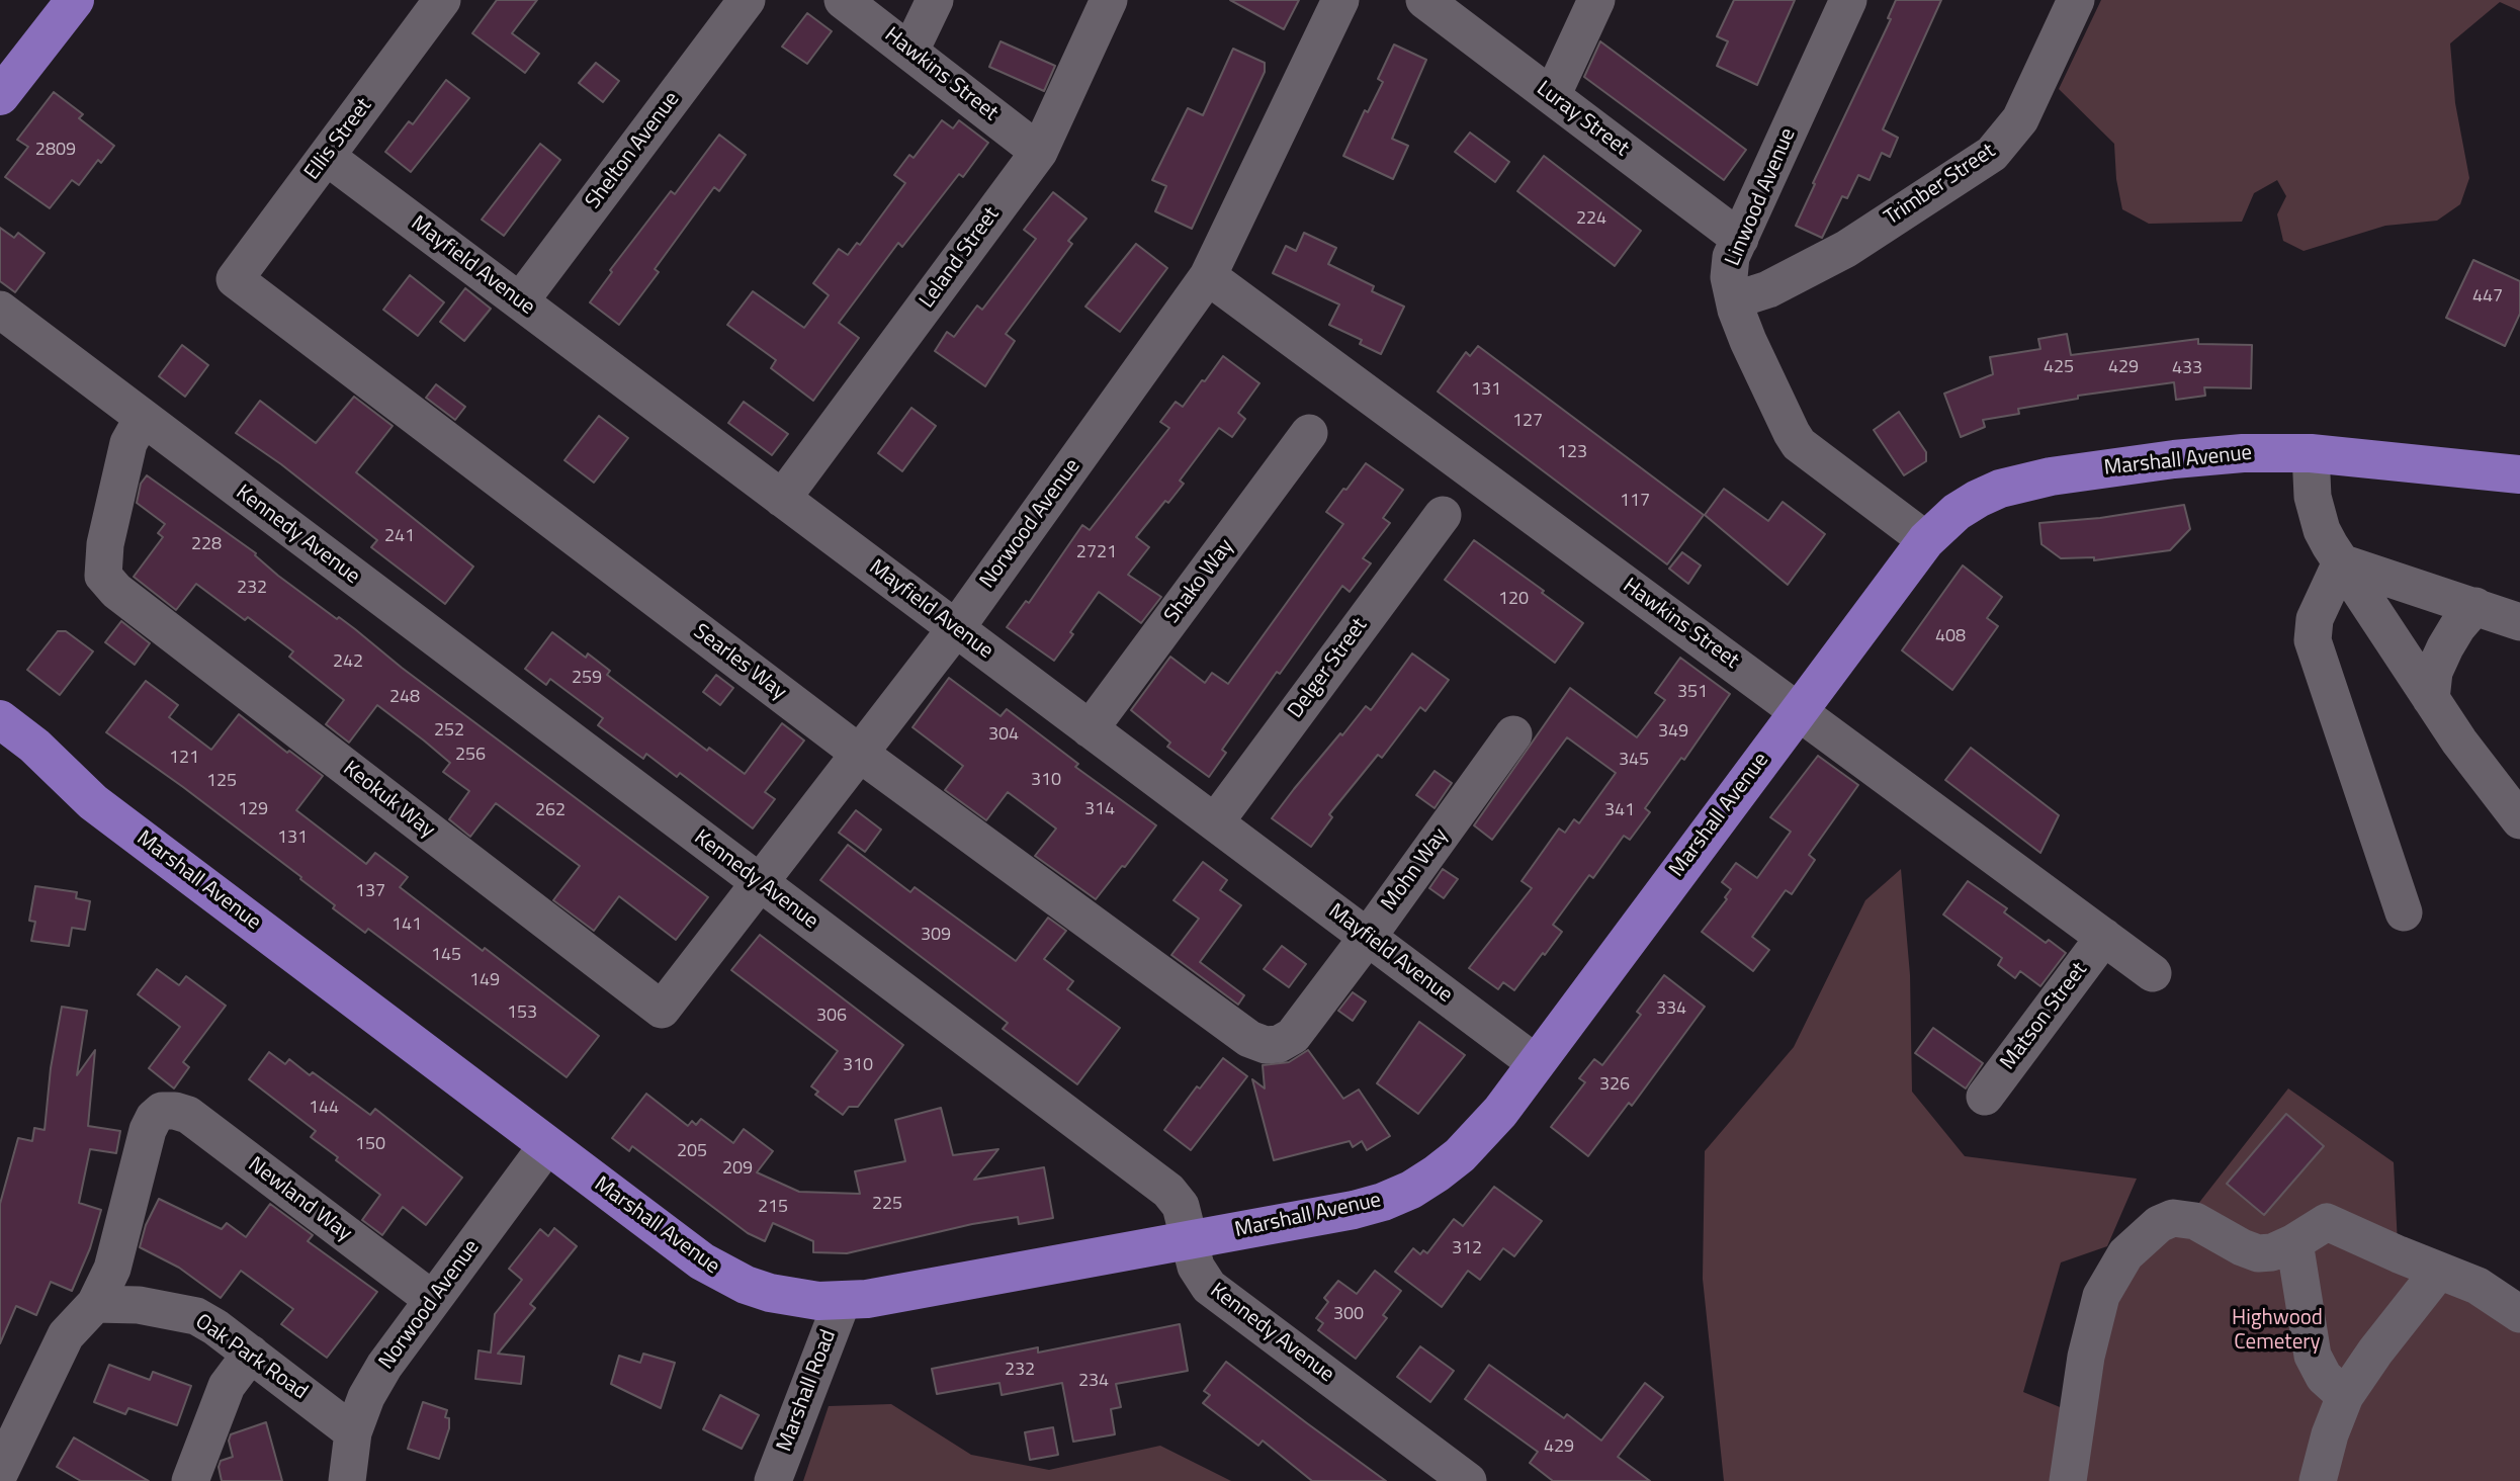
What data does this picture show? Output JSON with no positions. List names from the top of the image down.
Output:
{
  "streets": {
    "main road": ["Marshall Avenue"],
    "street": [
      "Hawkins Street",
      "Luray Street",
      "Ellis Street",
      "Shelton Avenue",
      "Trimber Street",
      "Linwood Avenue",
      "Leland Street",
      "Mayfield Avenue",
      "Norwood Avenue",
      "Kennedy Avenue",
      "Shako Way",
      "Searles Way",
      "Delger Street",
      "Keokuk Way",
      "Mohn Way",
      "Matson Street",
      "Newland Way",
      "Oak Park Road",
      "Marshall Road"
    ]
  },
  "crossings": [
    ["Hawkins Street", "Leland Street"],
    ["Hawkins Street", "Marshall Avenue"],
    ["Hawkins Street", "Norwood Avenue"],
    ["Hawkins Street", "Matson Street"],
    ["Luray Street", "Linwood Avenue"],
    ["Ellis Street", "Mayfield Avenue"],
    ["Ellis Street", "Searles Way"],
    ["Shelton Avenue", "Mayfield Avenue"],
    ["Trimber Street", "Linwood Avenue"],
    ["Linwood Avenue", "Marshall Avenue"],
    ["Leland Street", "Mayfield Avenue"],
    ["Mayfield Avenue", "Marshall Avenue"],
    ["Mayfield Avenue", "Norwood Avenue"],
    ["Mayfield Avenue", "Shako Way"],
    ["Mayfield Avenue", "Delger Street"],
    ["Mayfield Avenue", "Mohn Way"],
    ["Marshall Avenue", "Norwood Avenue"],
    ["Marshall Avenue", "Kennedy Avenue"],
    ["Marshall Avenue", "Marshall Road"],
    ["Norwood Avenue", "Kennedy Avenue"],
    ["Norwood Avenue", "Searles Way"],
    ["Norwood Avenue", "Keokuk Way"],
    ["Norwood Avenue", "Newland Way"],
    ["Norwood Avenue", "Oak Park Road"],
    ["Kennedy Avenue", "Keokuk Way"],
    ["Searles Way", "Mohn Way"],
    ["Newland Way", "Oak Park Road"]
  ],
  "parks": ["Highwood Cemetery"],
  "house_numbers": [
    "2809",
    "224",
    "447",
    "425",
    "429",
    "433",
    "131",
    "127",
    "123",
    "117",
    "241",
    "228",
    "2721",
    "232",
    "120",
    "408",
    "242",
    "259",
    "351",
    "248",
    "252",
    "349",
    "304",
    "256",
    "121",
    "345",
    "310",
    "125",
    "129",
    "314",
    "262",
    "341",
    "131",
    "137",
    "141",
    "309",
    "145",
    "149",
    "334",
    "153",
    "306",
    "310",
    "326",
    "144",
    "150",
    "205",
    "209",
    "225",
    "215",
    "312",
    "300",
    "232",
    "234",
    "429"
  ]
}
